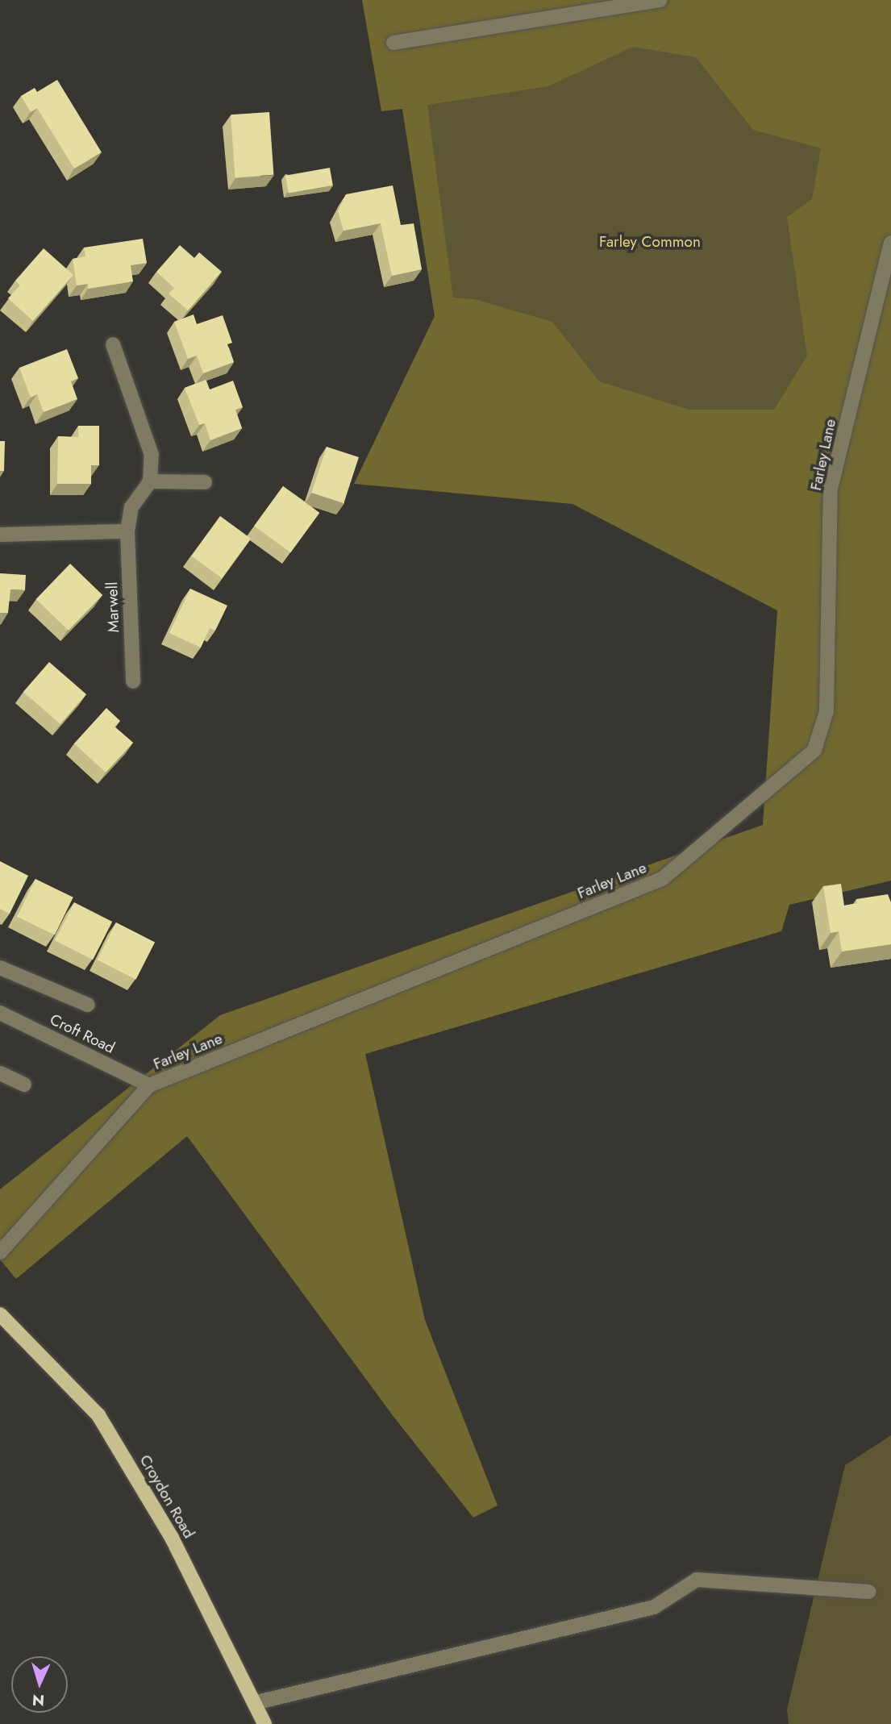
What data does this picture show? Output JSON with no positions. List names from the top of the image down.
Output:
{
  "streets": {
    "main road": ["Croydon Road"],
    "street": ["Farley Lane", "Marwell", "Croft Road"]
  },
  "crossings": [
    ["Farley Lane", "Croft Road"]
  ],
  "parks": ["Farley Common"],
  "north": "bottom"
}
